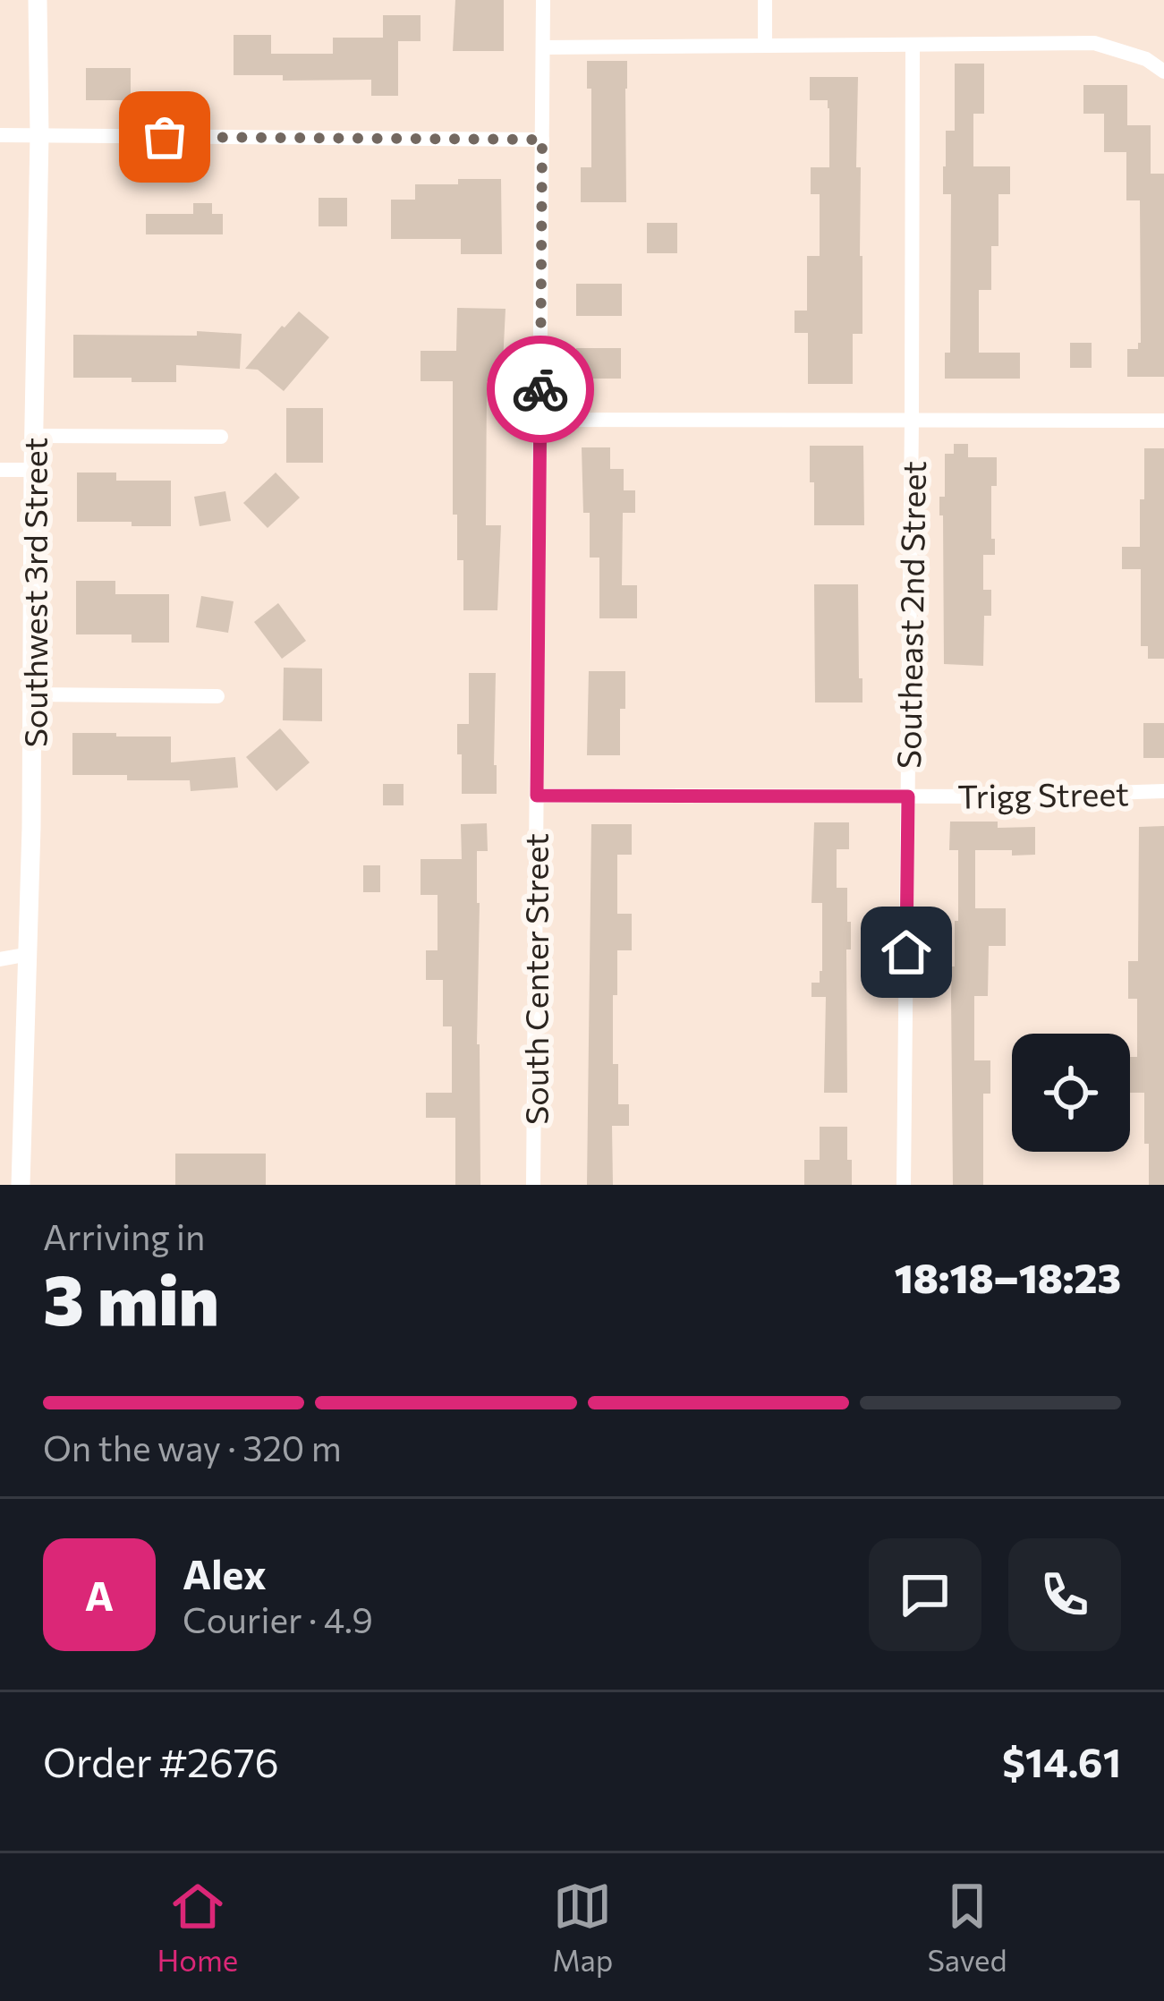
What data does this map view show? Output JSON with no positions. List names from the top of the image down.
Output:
{
  "streets": {
    "street": [
      "Southwest 3rd Street",
      "Southeast 2nd Street",
      "Trigg Street",
      "South Center Street"
    ]
  },
  "crossings": [
    ["Southeast 2nd Street", "Trigg Street"],
    ["Trigg Street", "South Center Street"]
  ],
  "page": {
    "heading": ["3 min", "Arriving in", "18:18–18:23"],
    "panel": [
      "Alex",
      "Courier · 4.9",
      "Order #2676",
      "$14.61"
    ],
    "bar": "On the way · 320 m",
    "round": "A",
    "tabs": ["Home", "Map", "Saved"]
  }
}
